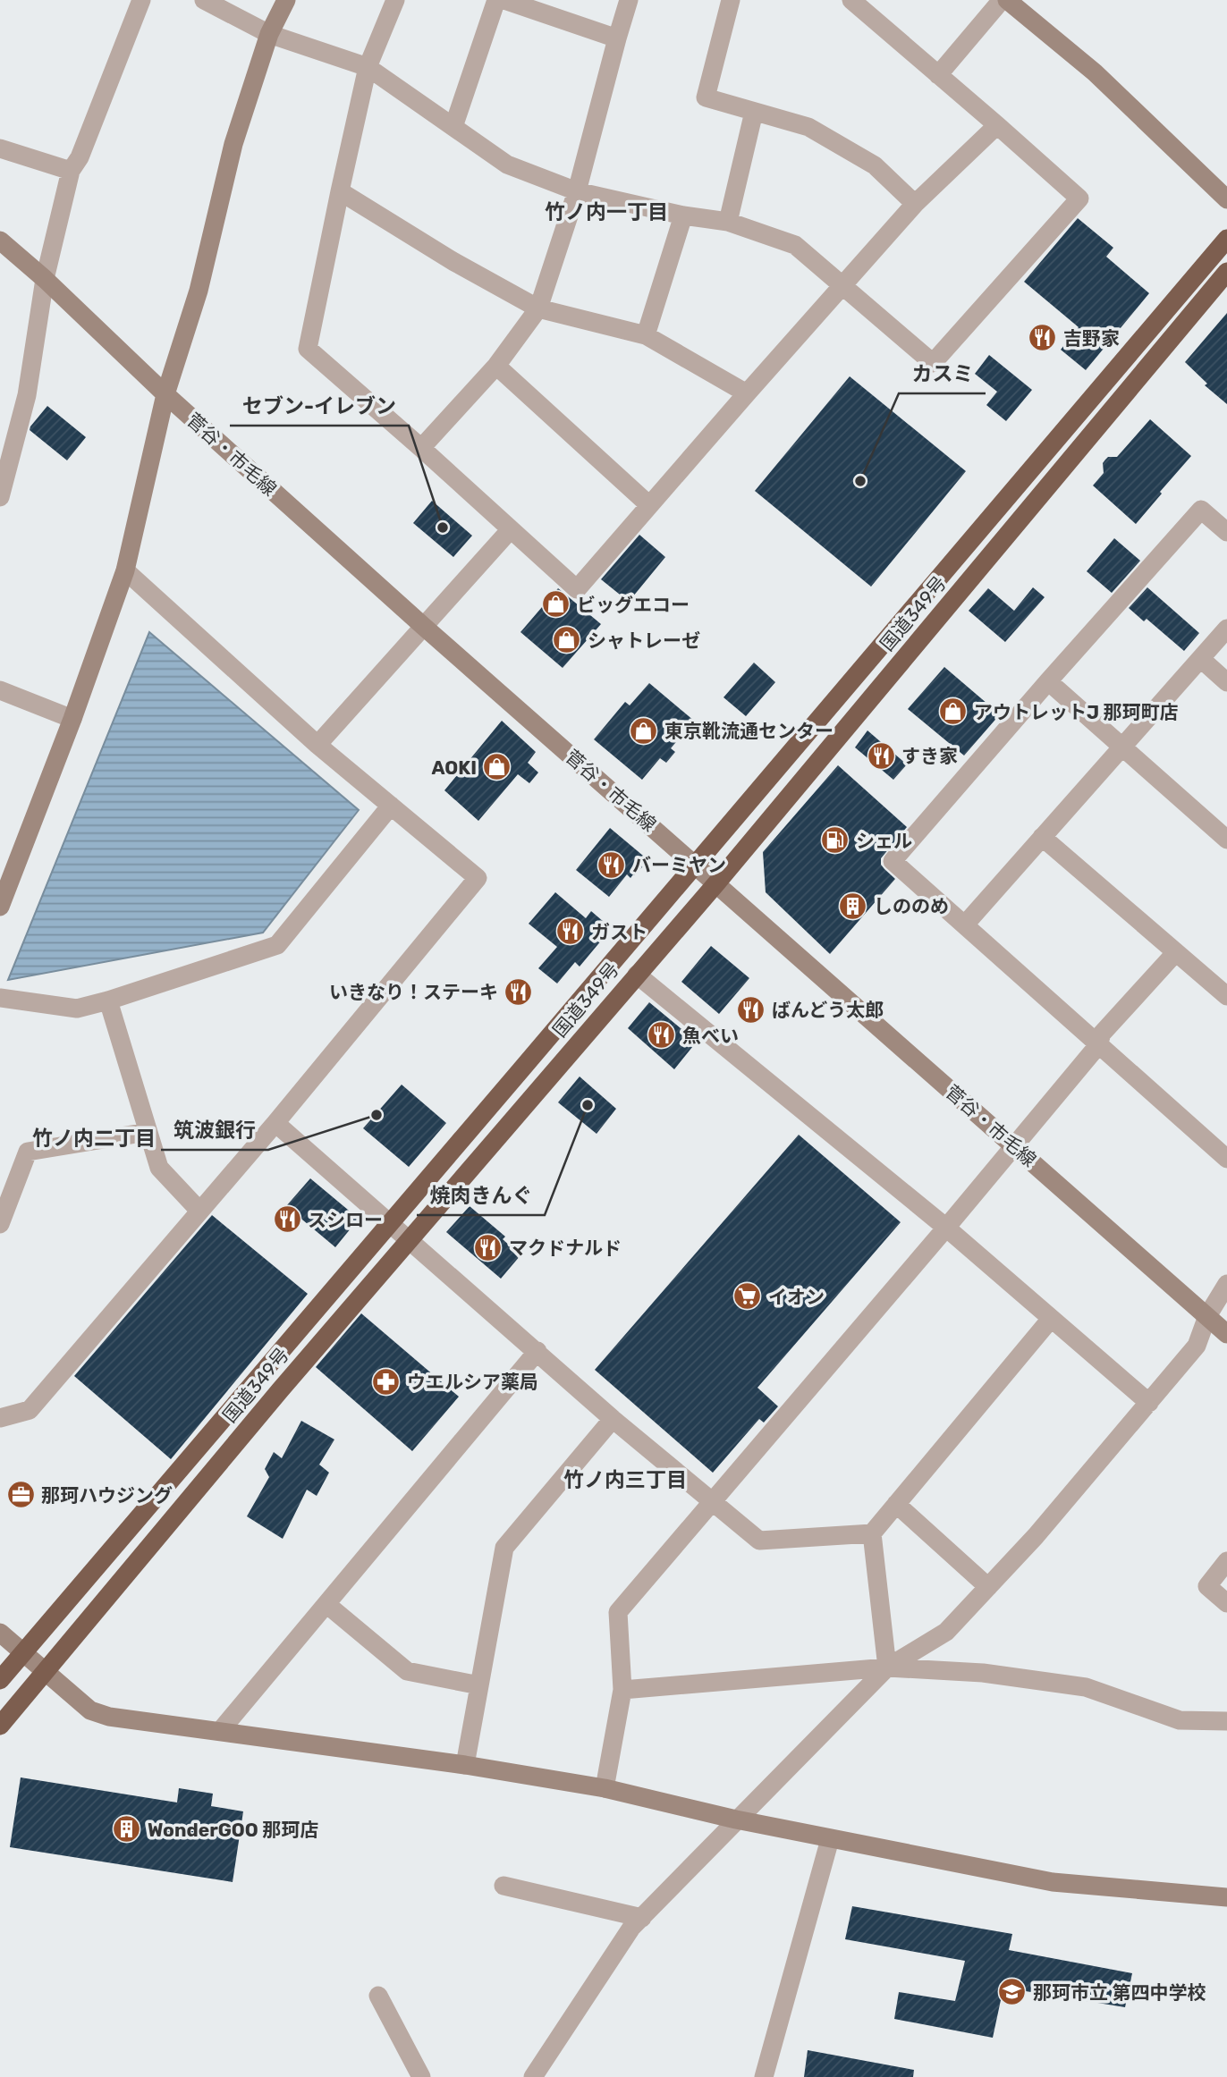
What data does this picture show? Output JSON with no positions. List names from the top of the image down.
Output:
{
  "streets": {
    "highway": ["国道349号"],
    "street": ["菅谷・市毛線"]
  },
  "crossings": [
    ["菅谷・市毛線", "国道349号"]
  ],
  "districts": ["竹ノ内一丁目", "竹ノ内二丁目", "竹ノ内三丁目"],
  "places": {
    "restaurant": [
      "吉野家",
      "すき家",
      "バーミヤン",
      "ガスト",
      "いきなり！ステーキ",
      "ばんどう太郎",
      "魚べい",
      "スシロー",
      "マクドナルド"
    ],
    "other": [
      "カスミ",
      "セブン-イレブン",
      "焼肉きんぐ",
      "筑波銀行"
    ],
    "shop": [
      "ビッグエコー",
      "シャトレーゼ",
      "アウトレットJ 那珂町店",
      "東京靴流通センター",
      "AOKI"
    ],
    "fuel station": ["シェル"],
    "building": ["しののめ", "WonderGOO 那珂店"],
    "supermarket": ["イオン"],
    "pharmacy": ["ウエルシア薬局"],
    "office": ["那珂ハウジング"],
    "school or university": ["那珂市立 第四中学校"]
  }
}
